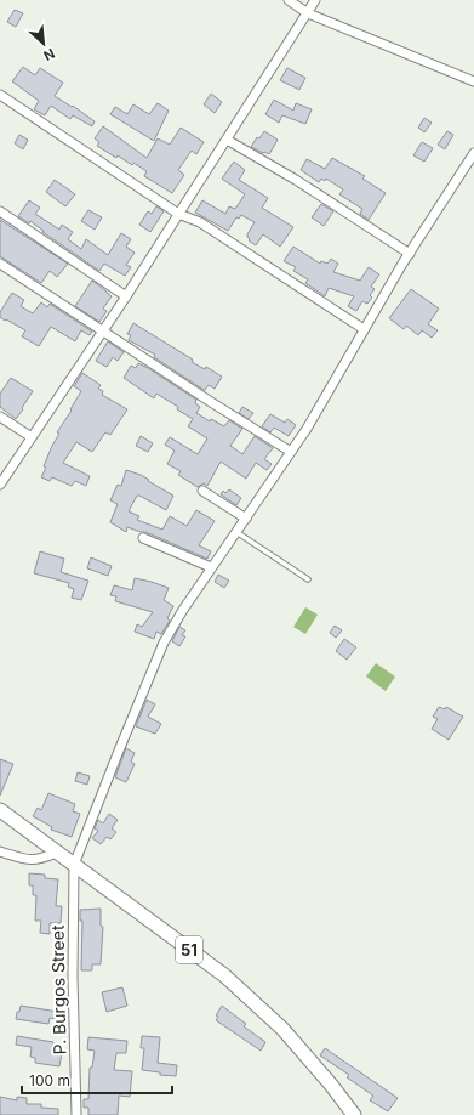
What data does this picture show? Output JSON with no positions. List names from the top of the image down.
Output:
{
  "streets": {
    "highway": ["51"],
    "street": ["P. Burgos Street"]
  },
  "crossings": [
    ["51", "P. Burgos Street"]
  ],
  "scale_bar": "100 m",
  "north": "bottom right"
}
